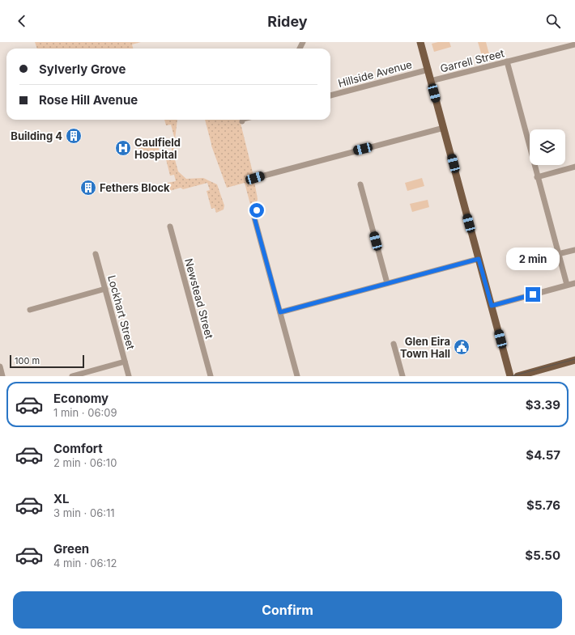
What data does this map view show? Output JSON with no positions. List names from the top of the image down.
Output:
{
  "streets": {
    "street": [
      "Garrell Street",
      "Hillside Avenue",
      "Newstead Street",
      "Lockhart Street"
    ]
  },
  "places": {
    "building": ["Building 4", "Fethers Block"],
    "hospital": ["Caulfield Hospital"],
    "public building": ["Glen Eira Town Hall"]
  },
  "scale_bar": "100 m",
  "page": {
    "header": "Ridey",
    "banner": ["Sylverly Grove", "Rose Hill Avenue"],
    "bubble": "2 min",
    "scale": "100 m",
    "list": [
      {
        "name": "Economy",
        "note": "1 min · 06:09",
        "value": "$3.39"
      },
      {
        "name": "Comfort",
        "note": "2 min · 06:10",
        "value": "$4.57"
      },
      {
        "name": "XL",
        "note": "3 min · 06:11",
        "value": "$5.76"
      },
      {
        "name": "Green",
        "note": "4 min · 06:12",
        "value": "$5.50"
      }
    ],
    "buttons": "Confirm"
  }
}
